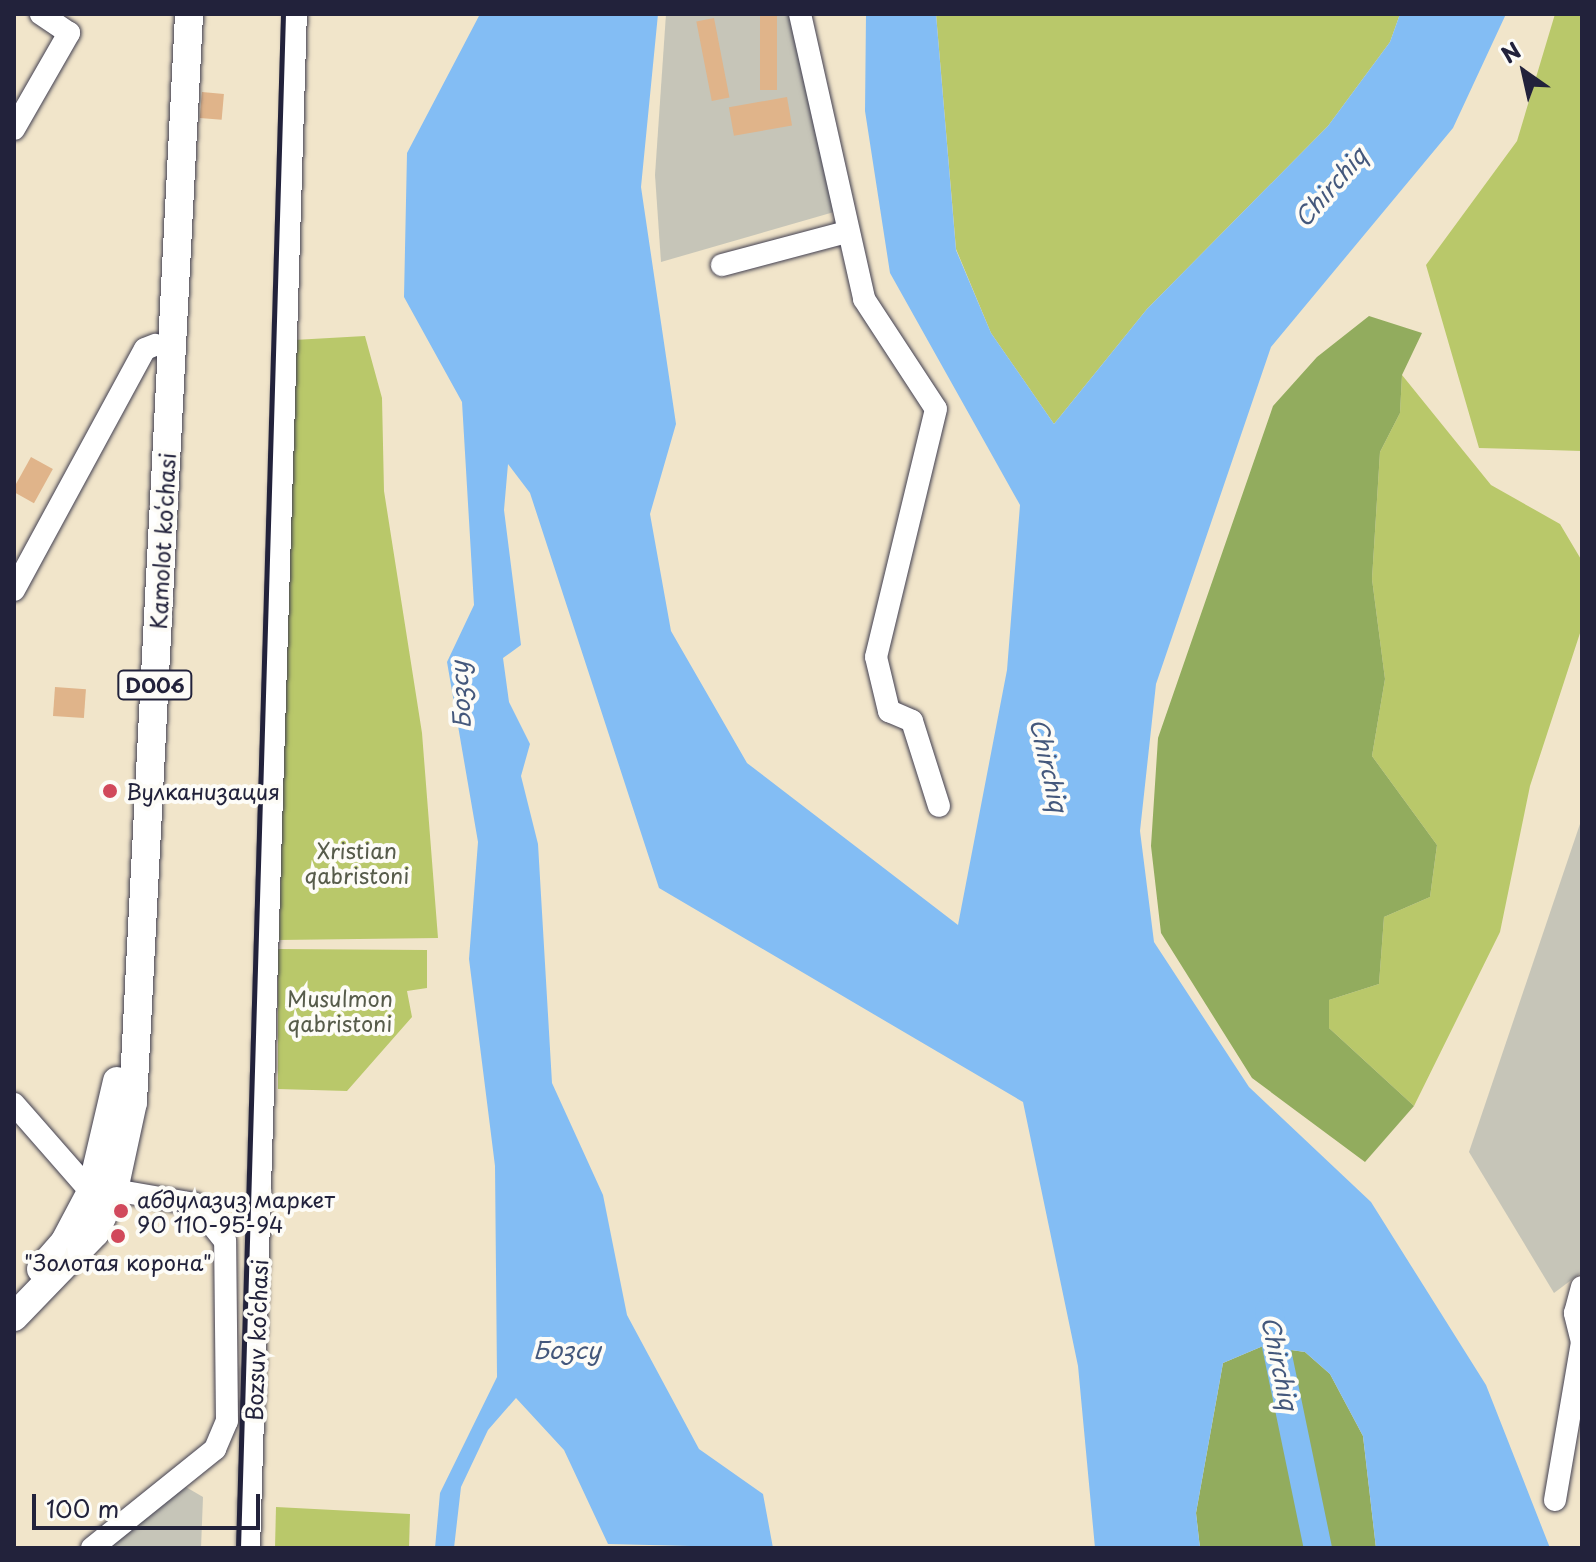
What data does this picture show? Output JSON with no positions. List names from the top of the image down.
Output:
{
  "streets": {
    "main road": ["Kamolot ko‘chasi", "D006"],
    "street": ["Bozsuv ko‘chasi"]
  },
  "crossings": [
    ["Kamolot ko‘chasi", "D006"]
  ],
  "water": ["Chirchiq", "Бозсу"],
  "parks": ["Xristian qabristoni", "Musulmon qabristoni"],
  "places": ["Вулканизация", "абдулазиз маркет 90 110-95-94", "\"Золотая корона\""],
  "scale_bar": "100 m",
  "north": "top left"
}
